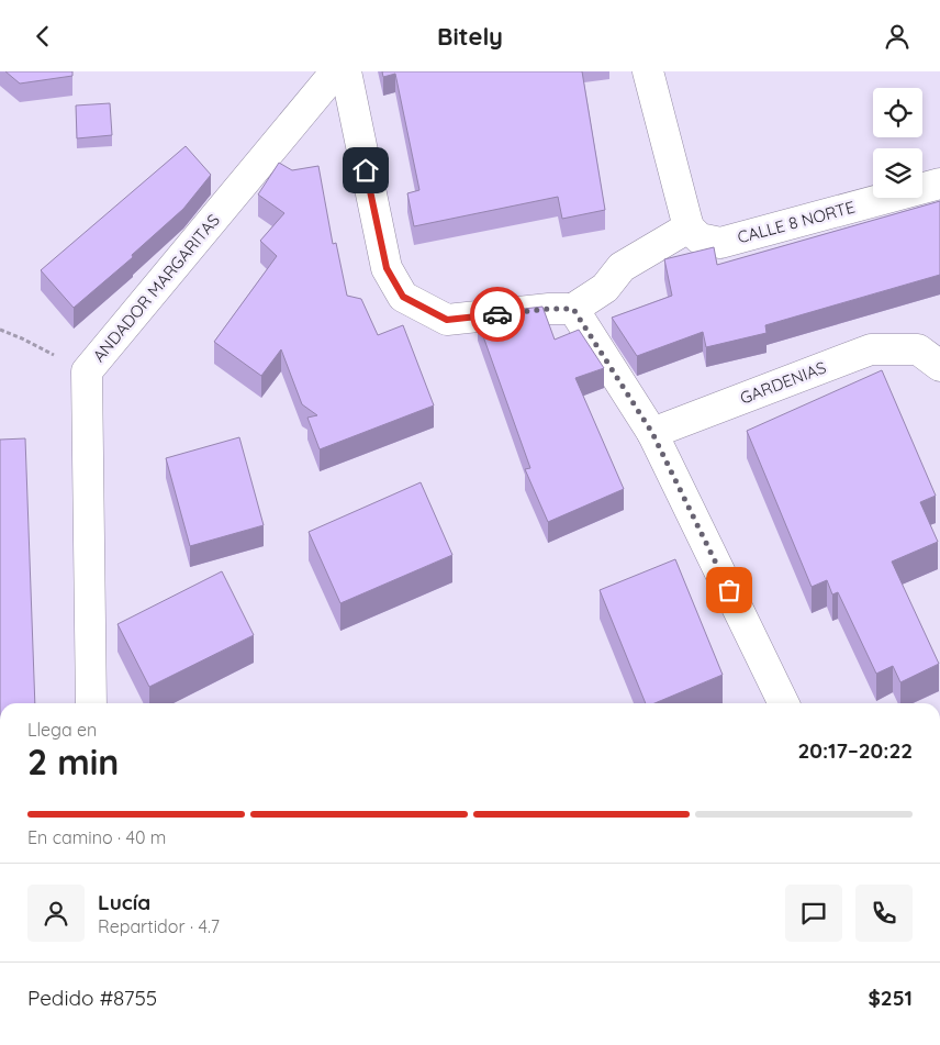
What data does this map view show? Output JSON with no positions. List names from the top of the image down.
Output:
{
  "streets": {
    "street": ["CALLE 8 NORTE", "ANDADOR MARGARITAS", "GARDENIAS"]
  },
  "page": {
    "header": "Bitely",
    "heading": ["2 min", "Llega en", "20:17–20:22"],
    "panel": [
      "Lucía",
      "Repartidor · 4.7",
      "Pedido #8755",
      "$251"
    ],
    "bar": "En camino · 40 m"
  }
}
